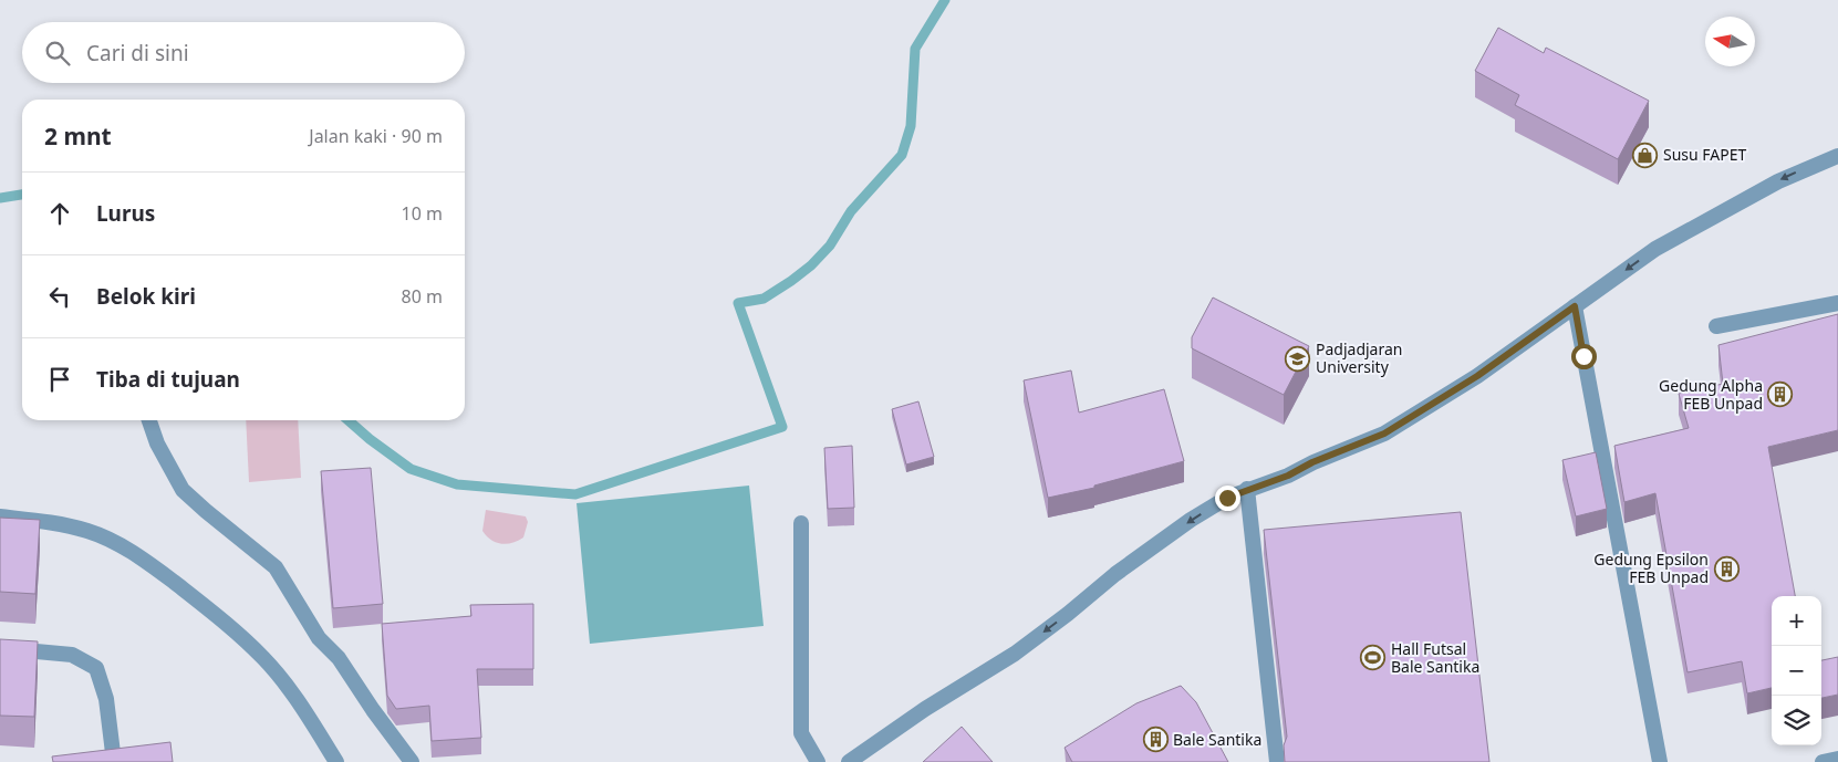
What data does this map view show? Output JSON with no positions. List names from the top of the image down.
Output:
{
  "places": {
    "shop": ["Susu FAPET"],
    "school or university": ["Padjadjaran University"],
    "building": ["Gedung Alpha FEB Unpad", "Gedung Epsilon FEB Unpad", "Bale Santika"],
    "sports": ["Hall Futsal Bale Santika"]
  },
  "north": "left",
  "page": {
    "search": "Cari di sini",
    "heading": ["2 mnt", "Jalan kaki · 90 m"],
    "list": [
      ["Lurus", "10 m"],
      ["Belok kiri", "80 m"],
      "Tiba di tujuan"
    ],
    "map_buttons": ["+", "−"]
  }
}
